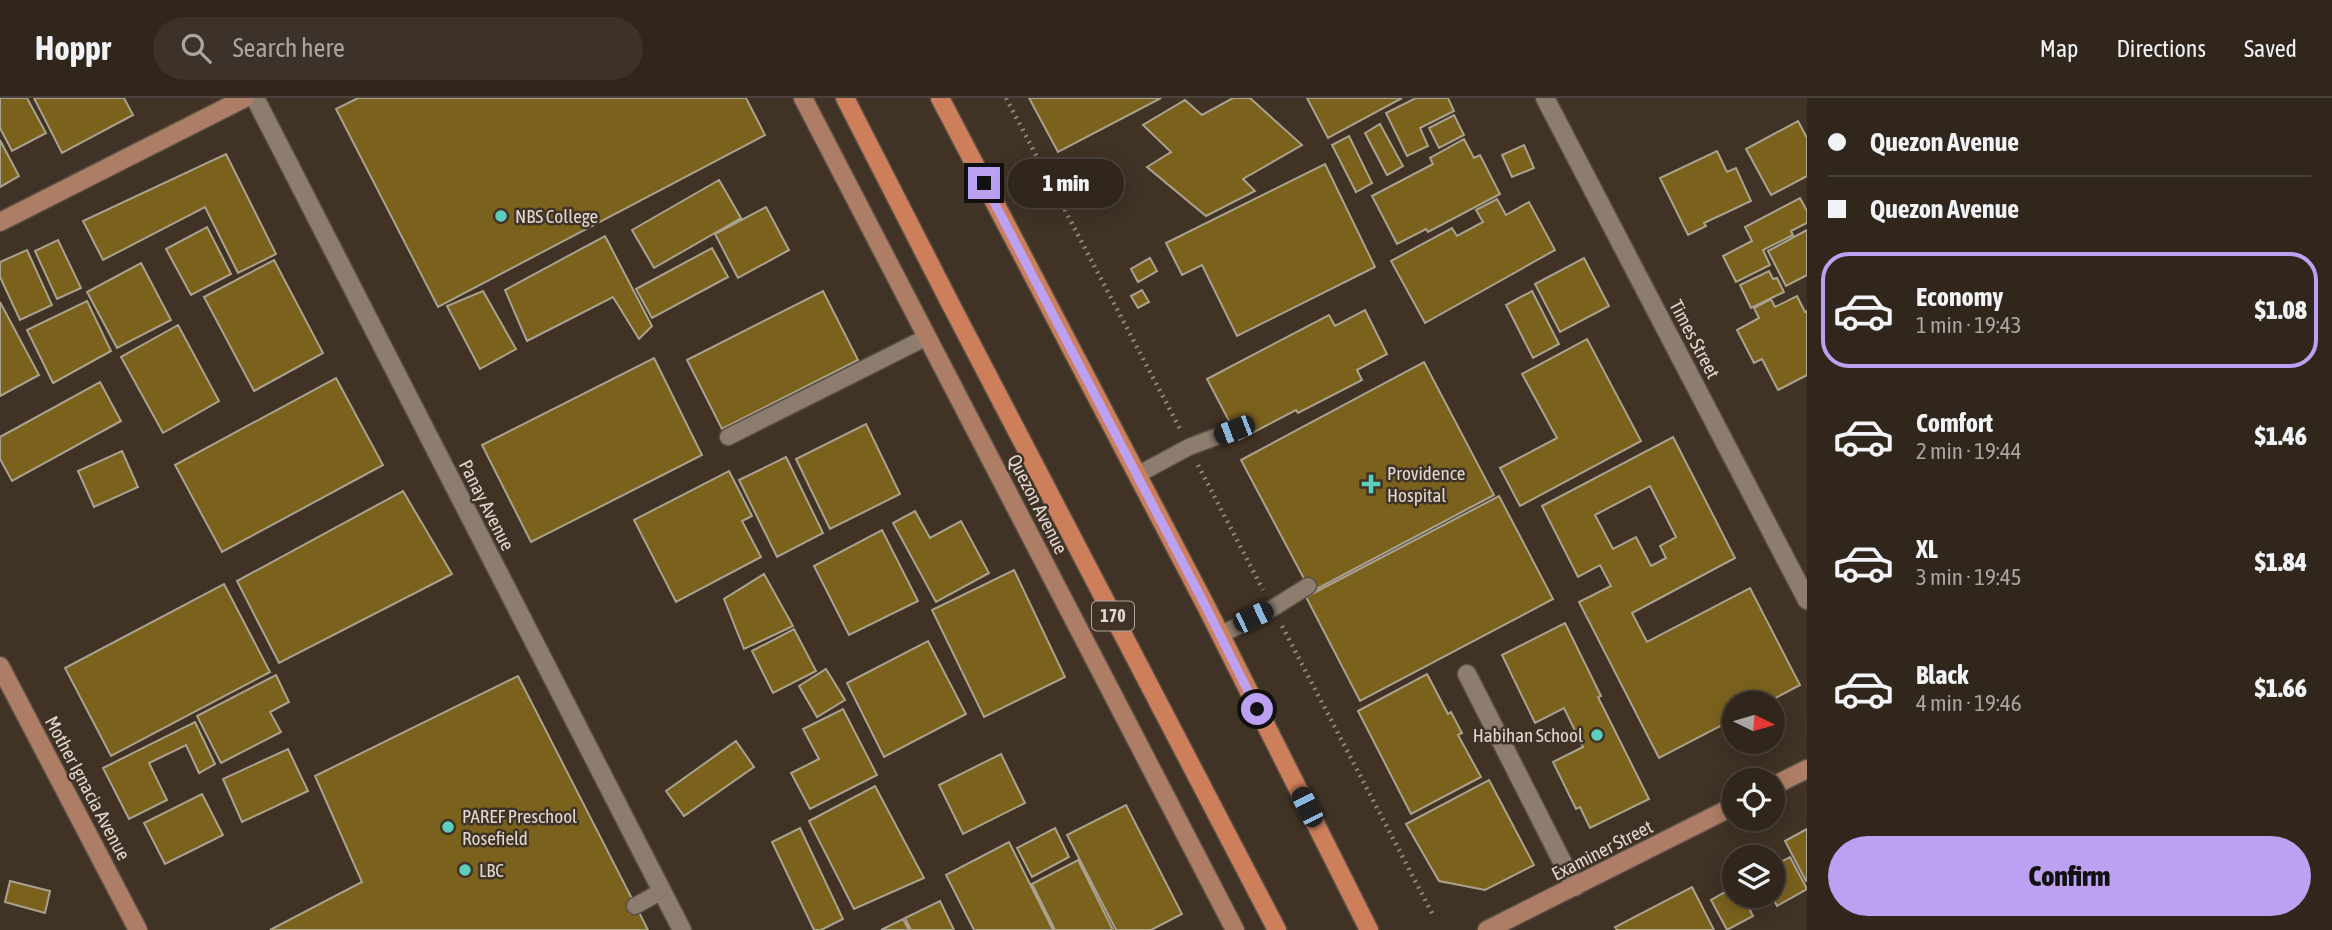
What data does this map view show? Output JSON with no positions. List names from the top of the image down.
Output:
{
  "streets": {
    "main road": ["Quezon Avenue", "170"],
    "street": [
      "Times Street",
      "Panay Avenue",
      "Mother Ignacia Avenue",
      "Examiner Street"
    ]
  },
  "places": {
    "other": [
      "NBS College",
      "Habihan School",
      "PAREF Preschool Rosefield",
      "LBC"
    ],
    "health": ["Providence Hospital"]
  },
  "north": "right",
  "page": {
    "header": "Hoppr",
    "search": "Search here",
    "nav": ["Map", "Directions", "Saved"],
    "banner": ["Quezon Avenue", "Quezon Avenue"],
    "bubble": "1 min",
    "list": [
      {
        "name": "Economy",
        "note": "1 min · 19:43",
        "value": "$1.08"
      },
      {
        "name": "Comfort",
        "note": "2 min · 19:44",
        "value": "$1.46"
      },
      {
        "name": "XL",
        "note": "3 min · 19:45",
        "value": "$1.84"
      },
      {
        "name": "Black",
        "note": "4 min · 19:46",
        "value": "$1.66"
      }
    ],
    "buttons": "Confirm"
  }
}
